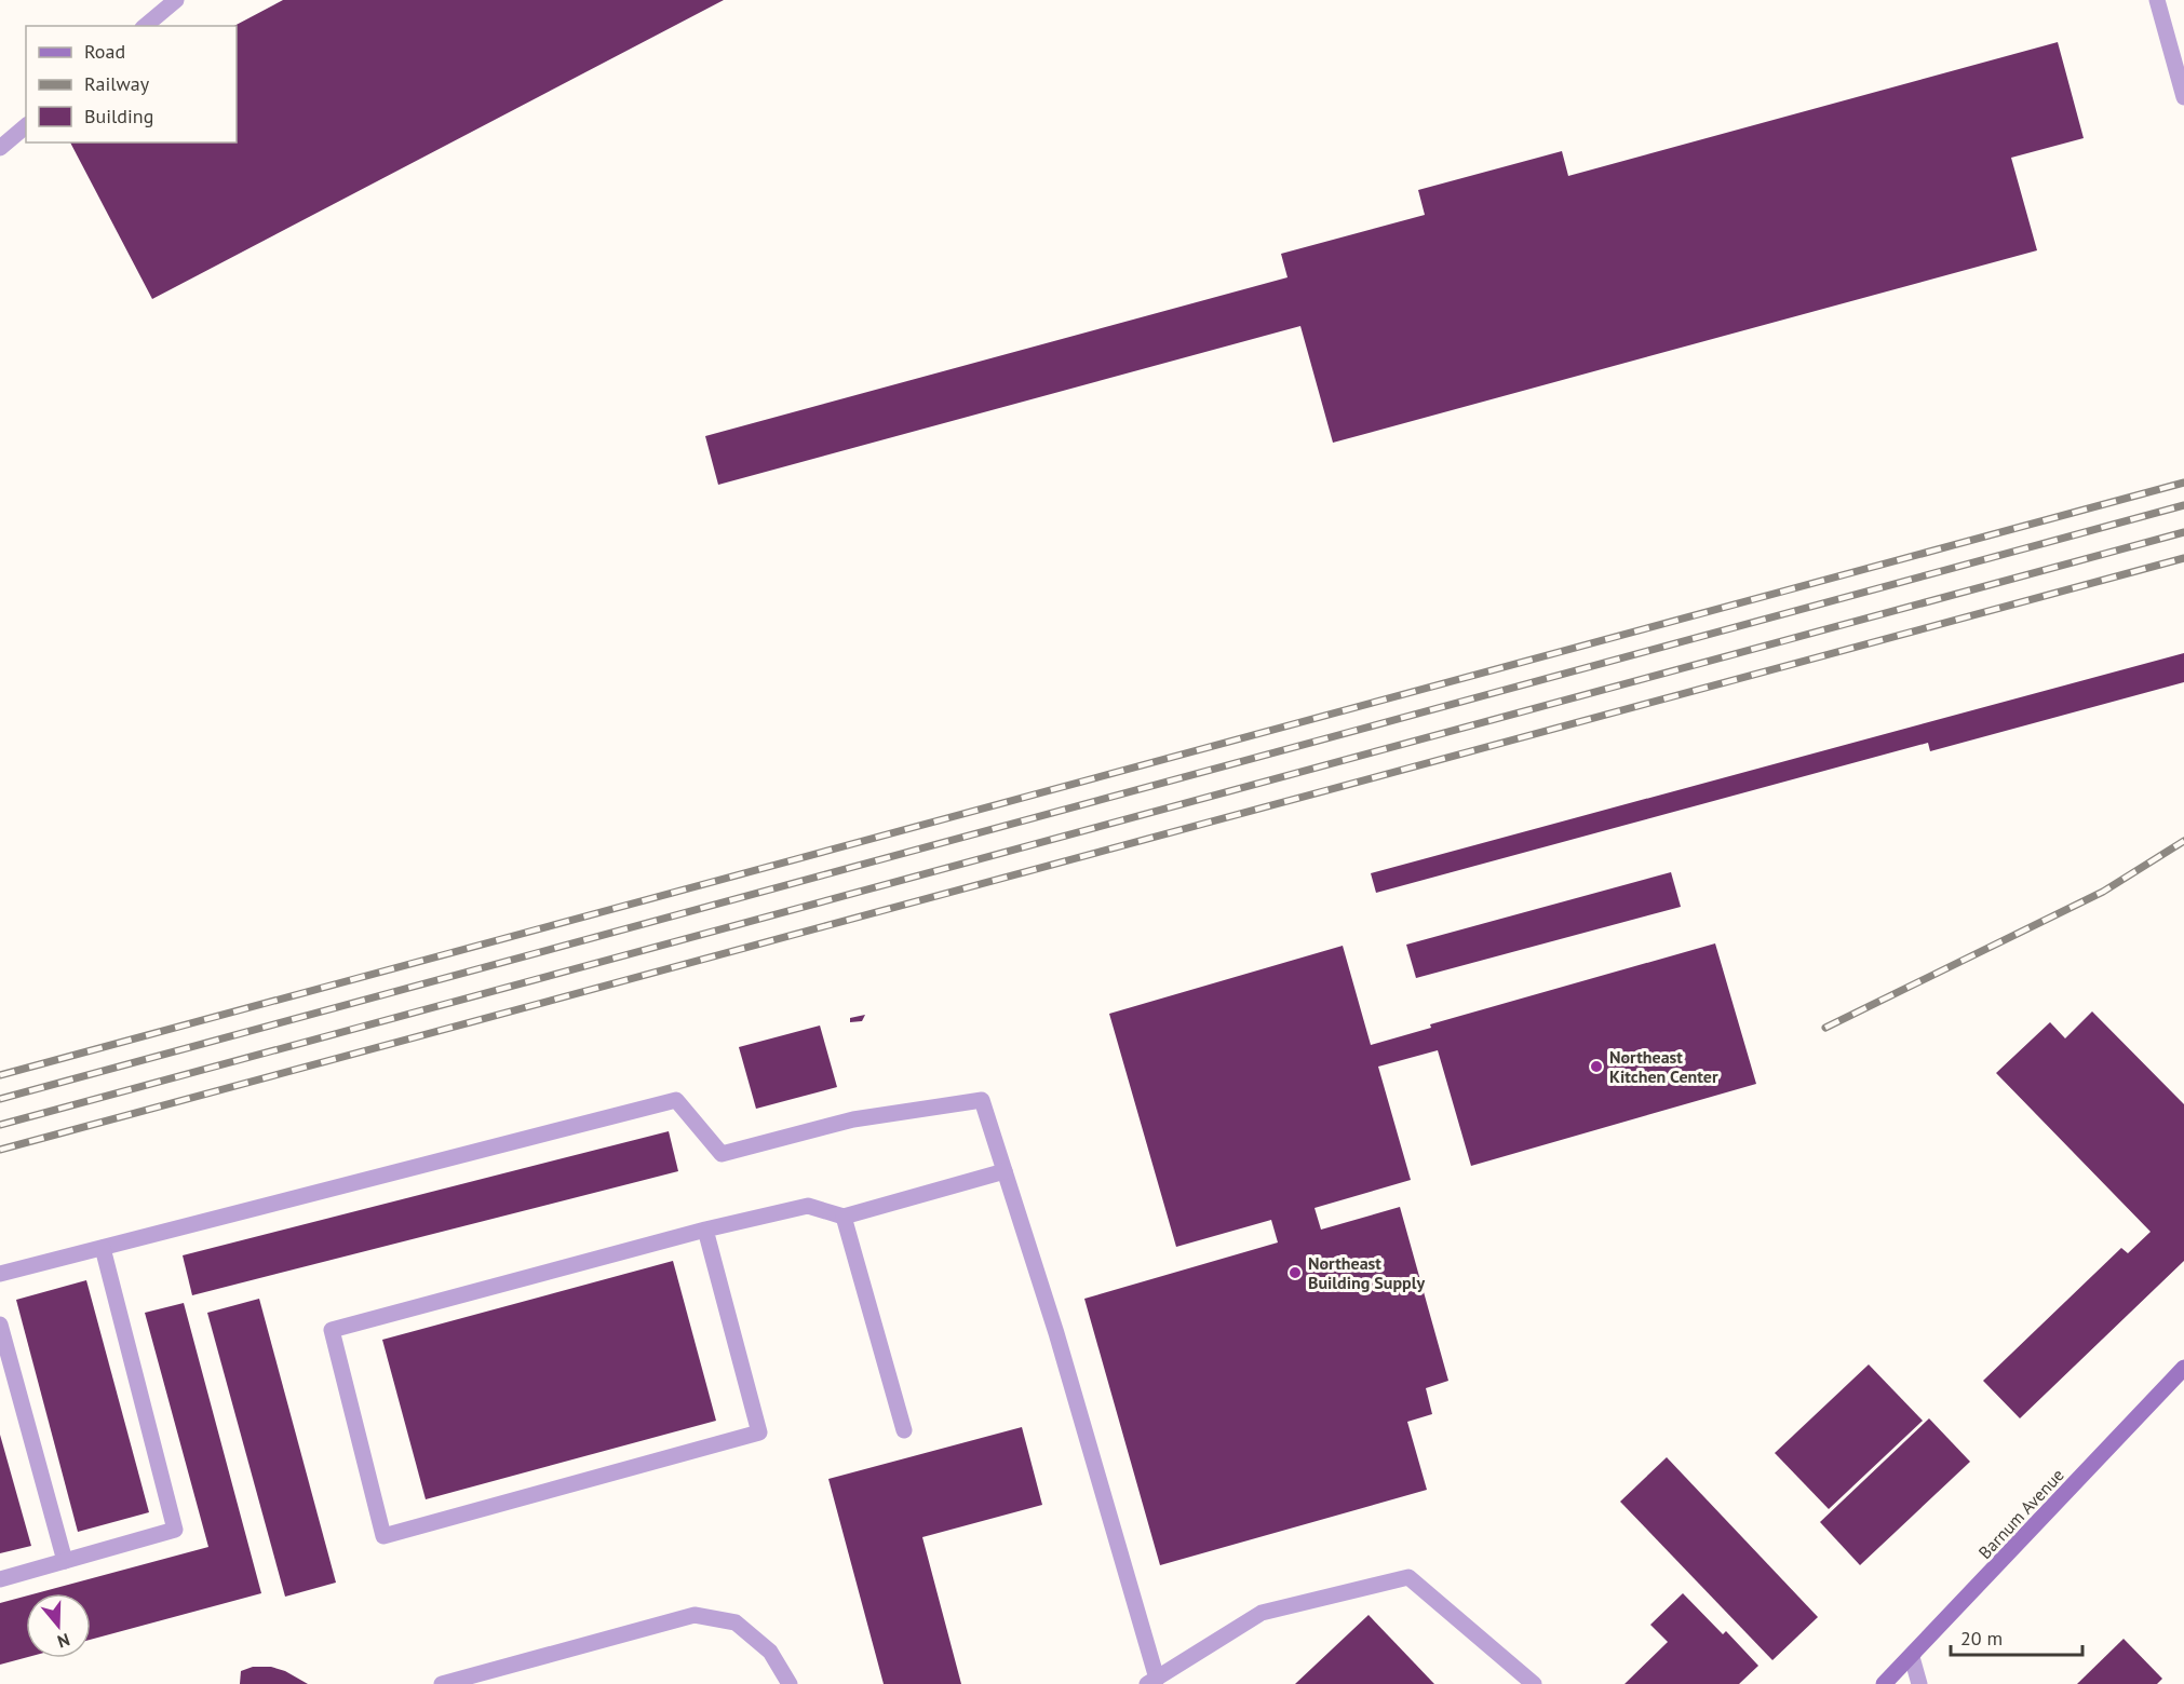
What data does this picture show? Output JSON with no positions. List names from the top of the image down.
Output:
{
  "streets": {
    "main road": ["Barnum Avenue"]
  },
  "places": ["Northeast Kitchen Center", "Northeast Building Supply"],
  "legend": ["Road", "Railway", "Building"],
  "scale_bar": "20 m",
  "north": "bottom"
}
